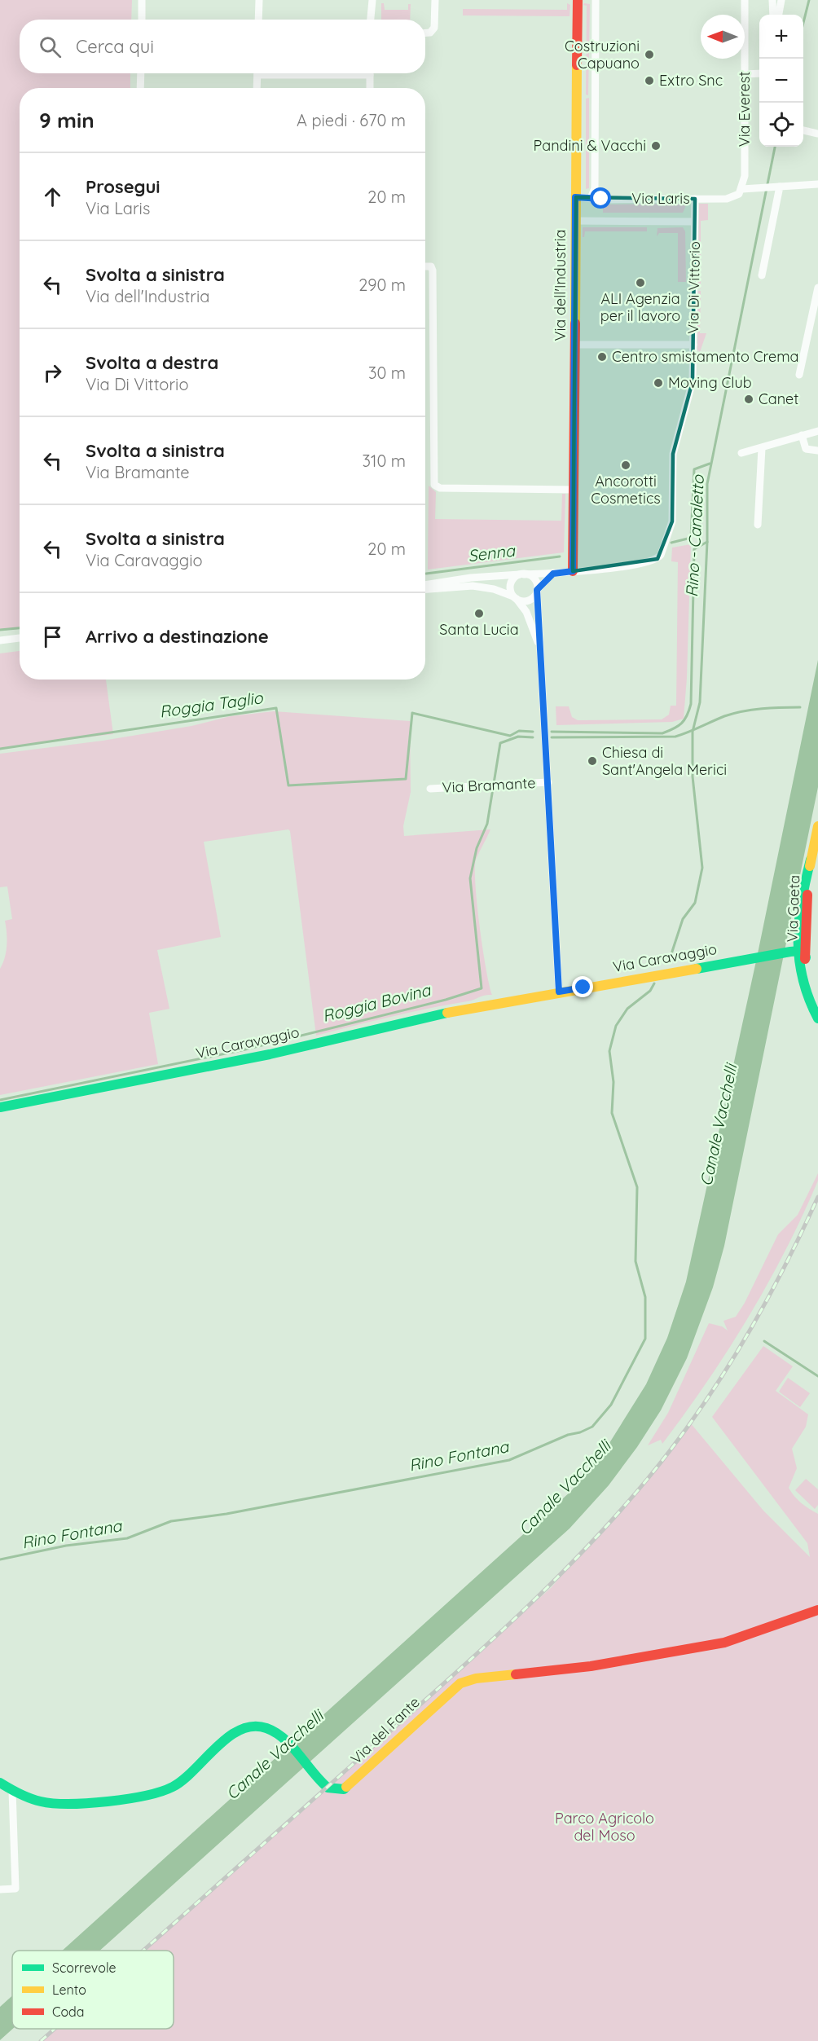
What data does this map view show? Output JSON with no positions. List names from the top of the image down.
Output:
{
  "streets": {
    "street": [
      "Via Everest",
      "Via Laris",
      "Via dell'Industria",
      "Via Di Vittorio",
      "Via Bramante",
      "Via Gaeta",
      "Via Caravaggio",
      "Via del Fante"
    ]
  },
  "crossings": [
    ["Via Everest", "Via Laris"],
    ["Via Laris", "Via dell'Industria"],
    ["Via Laris", "Via Di Vittorio"],
    ["Via dell'Industria", "Via Di Vittorio"],
    ["Via Di Vittorio", "Via Bramante"],
    ["Via Bramante", "Via Caravaggio"],
    ["Via Gaeta", "Via Caravaggio"]
  ],
  "water": [
    "Rino - Canaletto",
    "Senna",
    "Roggia Taglio",
    "Roggia Bovina",
    "Canale Vacchelli",
    "Rino Fontana"
  ],
  "parks": ["Parco Agricolo del Moso"],
  "places": [
    "Costruzioni Capuano",
    "Extro Snc",
    "Pandini & Vacchi",
    "ALI Agenzia per il lavoro",
    "Centro smistamento Crema",
    "Moving Club",
    "Canet",
    "Ancorotti Cosmetics",
    "Santa Lucia",
    "Chiesa di Sant'Angela Merici"
  ],
  "legend": ["Scorrevole", "Lento", "Coda"],
  "north": "left",
  "page": {
    "map_buttons": ["+", "−"],
    "search": "Cerca qui",
    "heading": ["9 min", "A piedi · 670 m"],
    "list": [
      ["Prosegui", "Via Laris", "20 m"],
      ["Svolta a sinistra", "Via dell'Industria", "290 m"],
      ["Svolta a destra", "Via Di Vittorio", "30 m"],
      ["Svolta a sinistra", "Via Bramante", "310 m"],
      ["Svolta a sinistra", "Via Caravaggio", "20 m"],
      "Arrivo a destinazione"
    ]
  }
}
